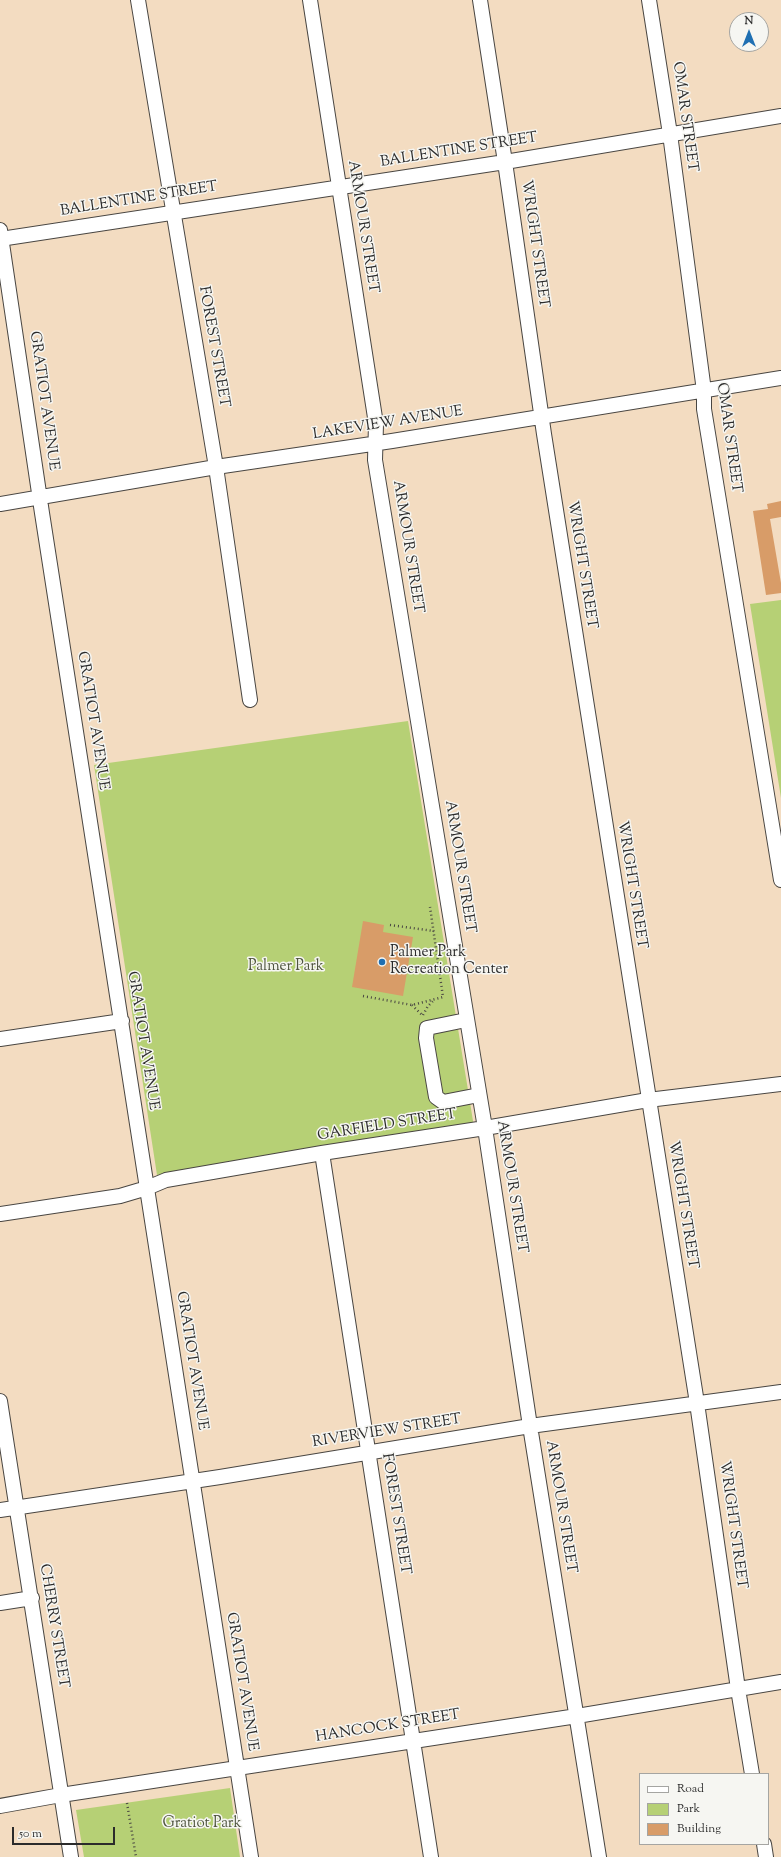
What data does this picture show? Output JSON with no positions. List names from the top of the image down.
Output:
{
  "streets": {
    "street": [
      "OMAR STREET",
      "BALLENTINE STREET",
      "ARMOUR STREET",
      "WRIGHT STREET",
      "FOREST STREET",
      "GRATIOT AVENUE",
      "LAKEVIEW AVENUE",
      "GARFIELD STREET",
      "RIVERVIEW STREET",
      "CHERRY STREET",
      "HANCOCK STREET"
    ]
  },
  "crossings": [
    ["OMAR STREET", "BALLENTINE STREET"],
    ["OMAR STREET", "LAKEVIEW AVENUE"],
    ["BALLENTINE STREET", "ARMOUR STREET"],
    ["BALLENTINE STREET", "WRIGHT STREET"],
    ["BALLENTINE STREET", "FOREST STREET"],
    ["BALLENTINE STREET", "GRATIOT AVENUE"],
    ["ARMOUR STREET", "LAKEVIEW AVENUE"],
    ["ARMOUR STREET", "GARFIELD STREET"],
    ["ARMOUR STREET", "RIVERVIEW STREET"],
    ["ARMOUR STREET", "HANCOCK STREET"],
    ["WRIGHT STREET", "LAKEVIEW AVENUE"],
    ["WRIGHT STREET", "GARFIELD STREET"],
    ["WRIGHT STREET", "RIVERVIEW STREET"],
    ["WRIGHT STREET", "HANCOCK STREET"],
    ["FOREST STREET", "LAKEVIEW AVENUE"],
    ["FOREST STREET", "GARFIELD STREET"],
    ["FOREST STREET", "RIVERVIEW STREET"],
    ["FOREST STREET", "HANCOCK STREET"],
    ["GRATIOT AVENUE", "LAKEVIEW AVENUE"],
    ["GRATIOT AVENUE", "GARFIELD STREET"],
    ["GRATIOT AVENUE", "RIVERVIEW STREET"],
    ["GRATIOT AVENUE", "HANCOCK STREET"],
    ["RIVERVIEW STREET", "CHERRY STREET"],
    ["CHERRY STREET", "HANCOCK STREET"]
  ],
  "parks": ["Palmer Park", "Gratiot Park"],
  "places": ["Palmer Park Recreation Center"],
  "legend": ["Road", "Park", "Building"],
  "scale_bar": "50 m",
  "north": "top"
}
